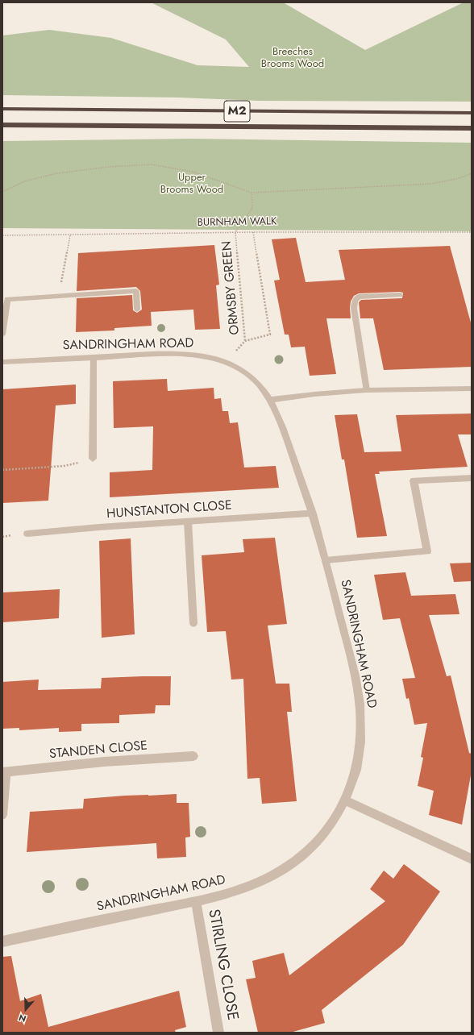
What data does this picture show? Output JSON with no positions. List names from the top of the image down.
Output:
{
  "streets": {
    "highway": ["M2"],
    "street": [
      "SANDRINGHAM ROAD",
      "HUNSTANTON CLOSE",
      "STANDEN CLOSE",
      "STIRLING CLOSE"
    ],
    "path": ["BURNHAM WALK", "ORMSBY GREEN"]
  },
  "crossings": [
    ["BURNHAM WALK", "ORMSBY GREEN"],
    ["ORMSBY GREEN", "SANDRINGHAM ROAD"],
    ["SANDRINGHAM ROAD", "HUNSTANTON CLOSE"],
    ["SANDRINGHAM ROAD", "STIRLING CLOSE"]
  ],
  "parks": ["Breeches Brooms Wood", "Upper Brooms Wood"],
  "north": "bottom"
}
